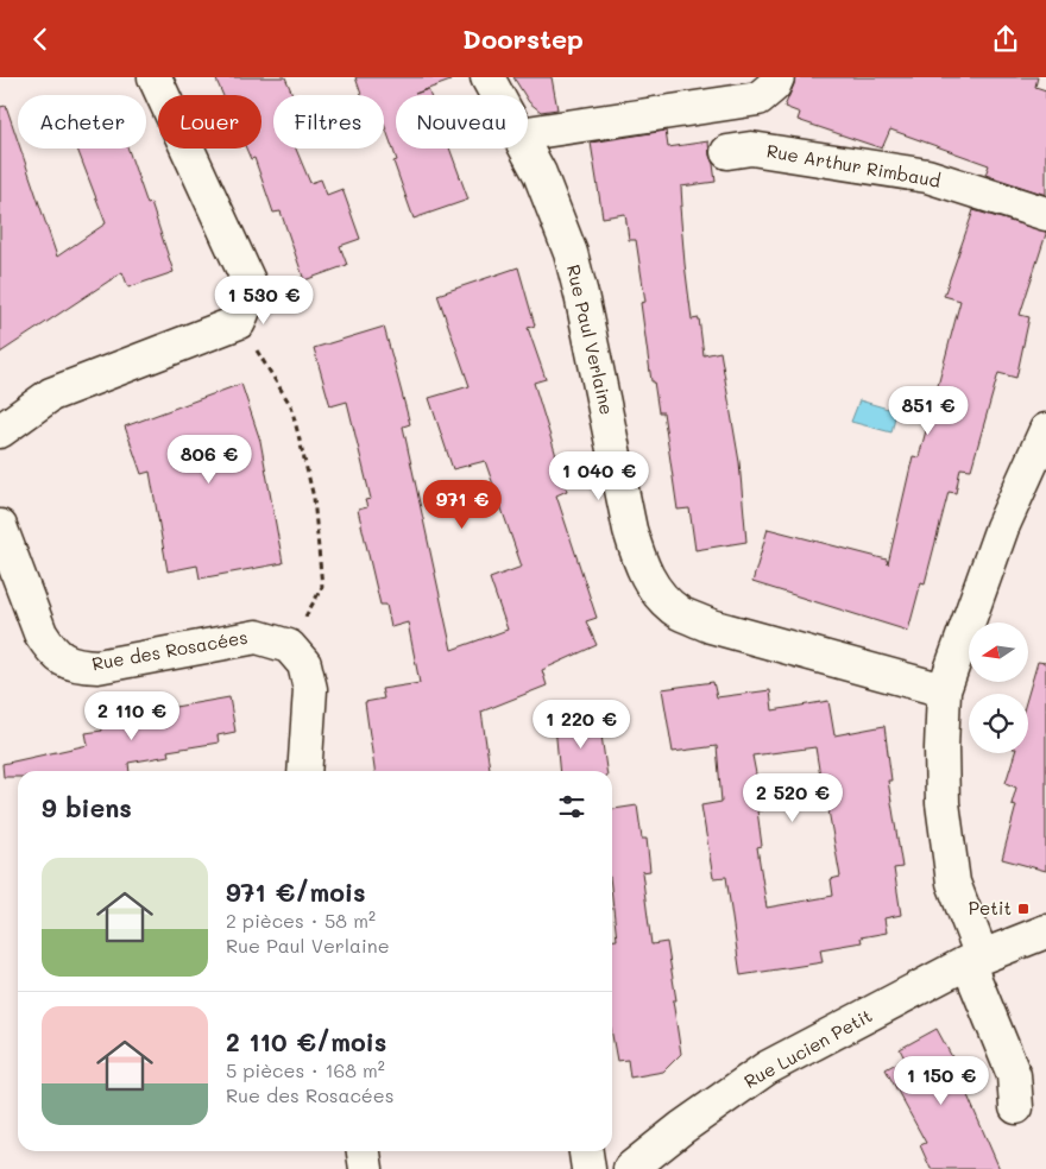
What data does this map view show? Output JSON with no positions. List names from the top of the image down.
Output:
{
  "streets": {
    "street": [
      "Rue Arthur Rimbaud",
      "Rue Paul Verlaine",
      "Rue des Rosacées",
      "Rue Lucien Petit"
    ]
  },
  "places": {
    "transit": ["Petit"]
  },
  "north": "left",
  "page": {
    "header": "Doorstep",
    "chip": [
      "Acheter",
      "Louer",
      "Filtres",
      "Nouveau"
    ],
    "price": [
      "1 530 €",
      "851 €",
      "806 €",
      "1 040 €",
      "971 €",
      "2 110 €",
      "1 220 €",
      "2 520 €",
      "1 150 €"
    ],
    "heading": "9 biens",
    "list": [
      {
        "name": "971 €/mois",
        "note": "2 pièces · 58 m² · Rue Paul Verlaine"
      },
      {
        "name": "2 110 €/mois",
        "note": "5 pièces · 168 m² · Rue des Rosacées"
      }
    ]
  }
}
